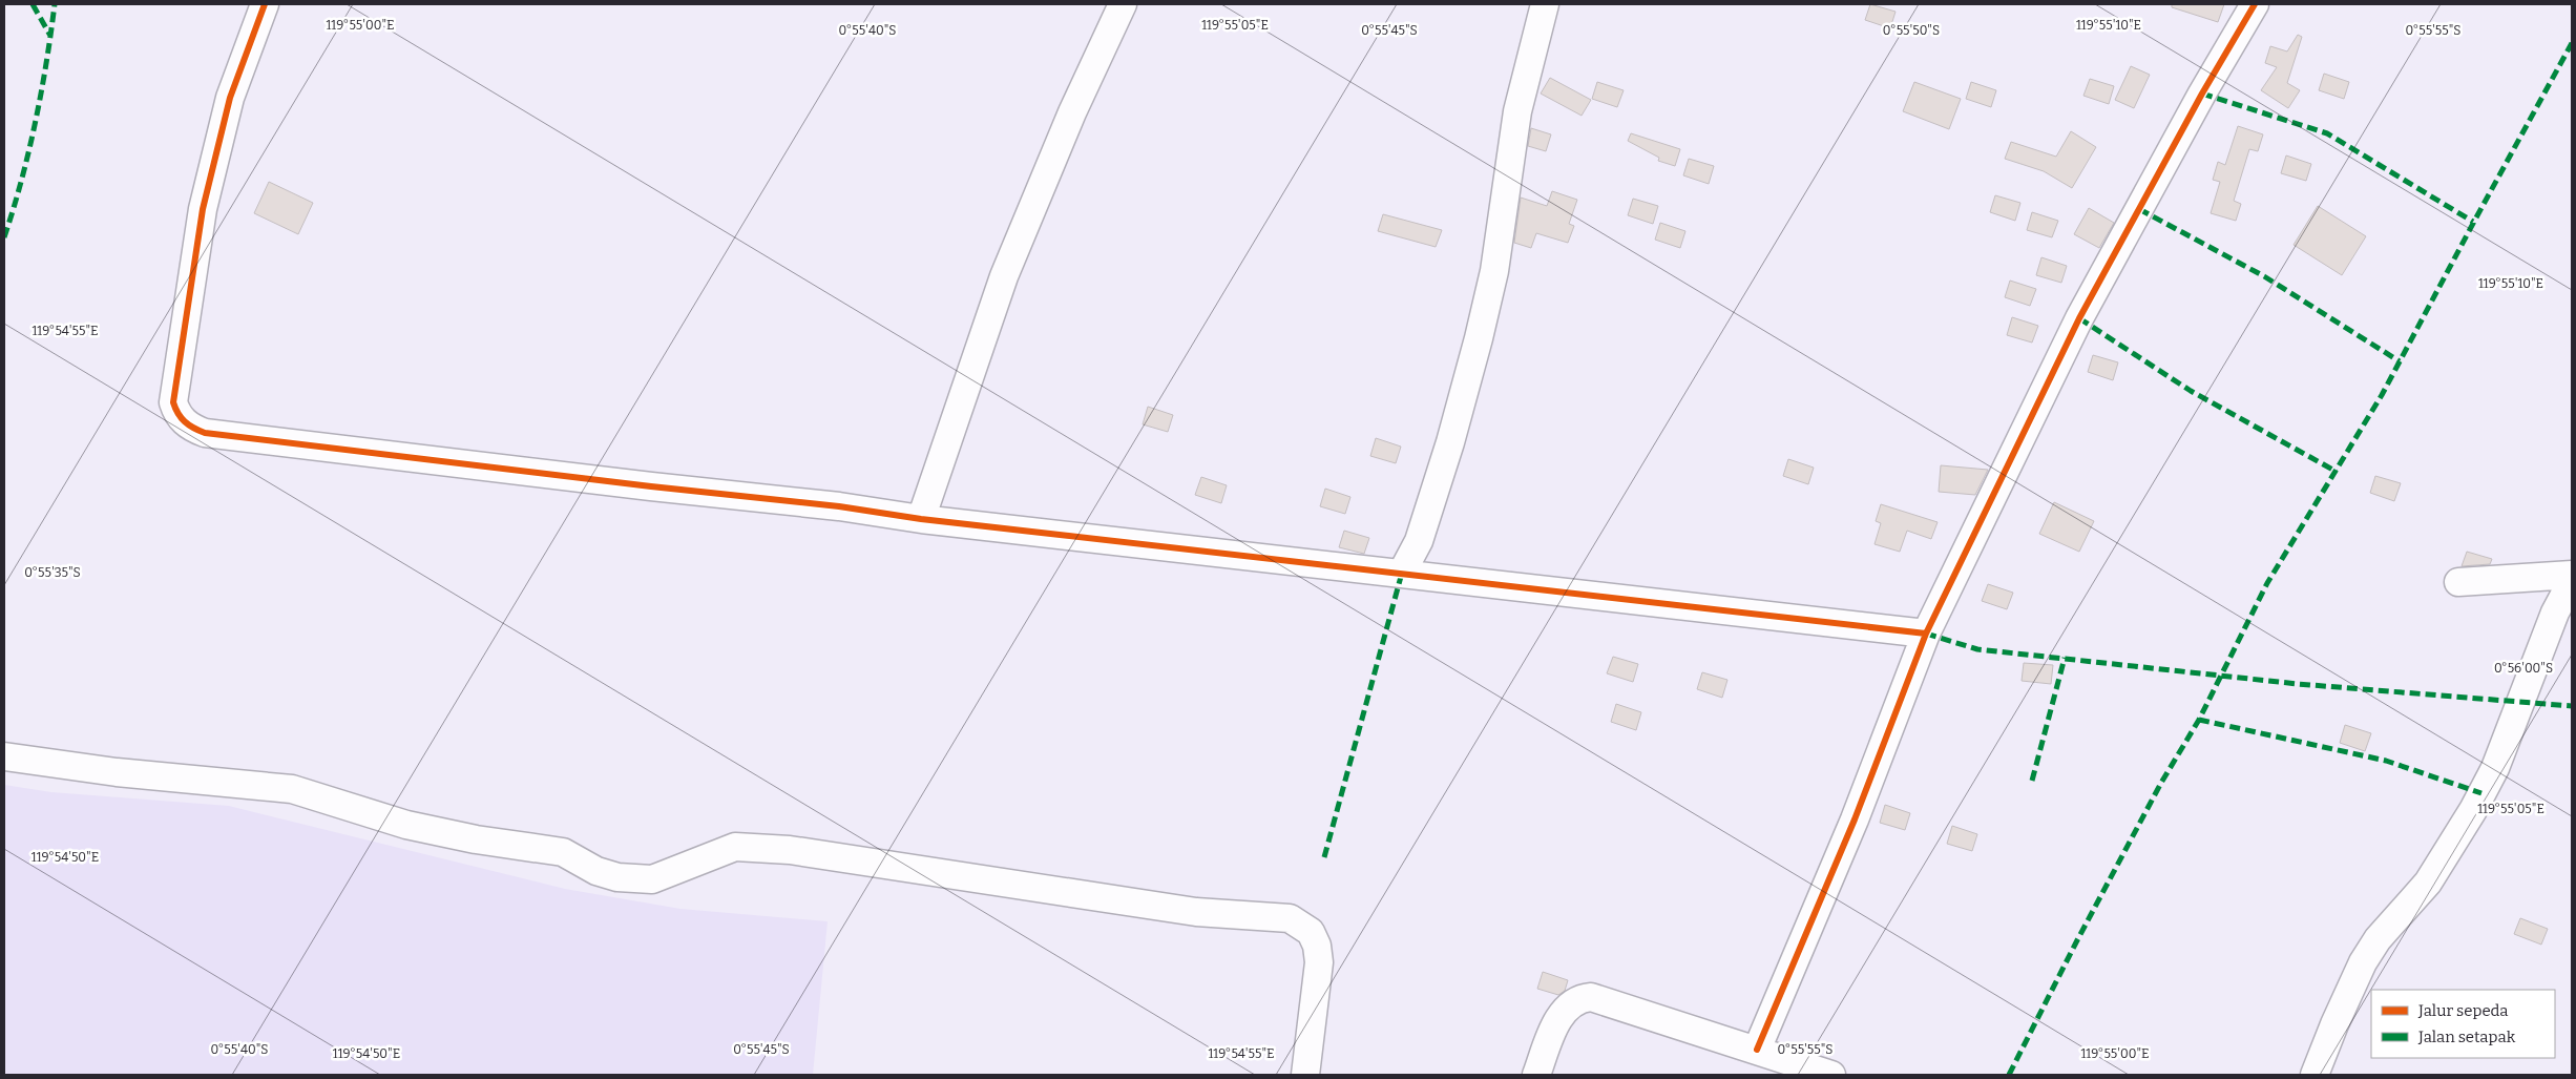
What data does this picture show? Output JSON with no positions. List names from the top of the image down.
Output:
{
  "legend": ["Jalur sepeda", "Jalan setapak"],
  "coordinates": [
    "119°55'00\"E",
    "119°55'05\"E",
    "119°55'10\"E",
    "0°55'40\"S",
    "0°55'45\"S",
    "0°55'50\"S",
    "0°55'55\"S",
    "119°54'55\"E",
    "0°55'35\"S",
    "0°56'00\"S",
    "119°54'50\"E"
  ]
}
